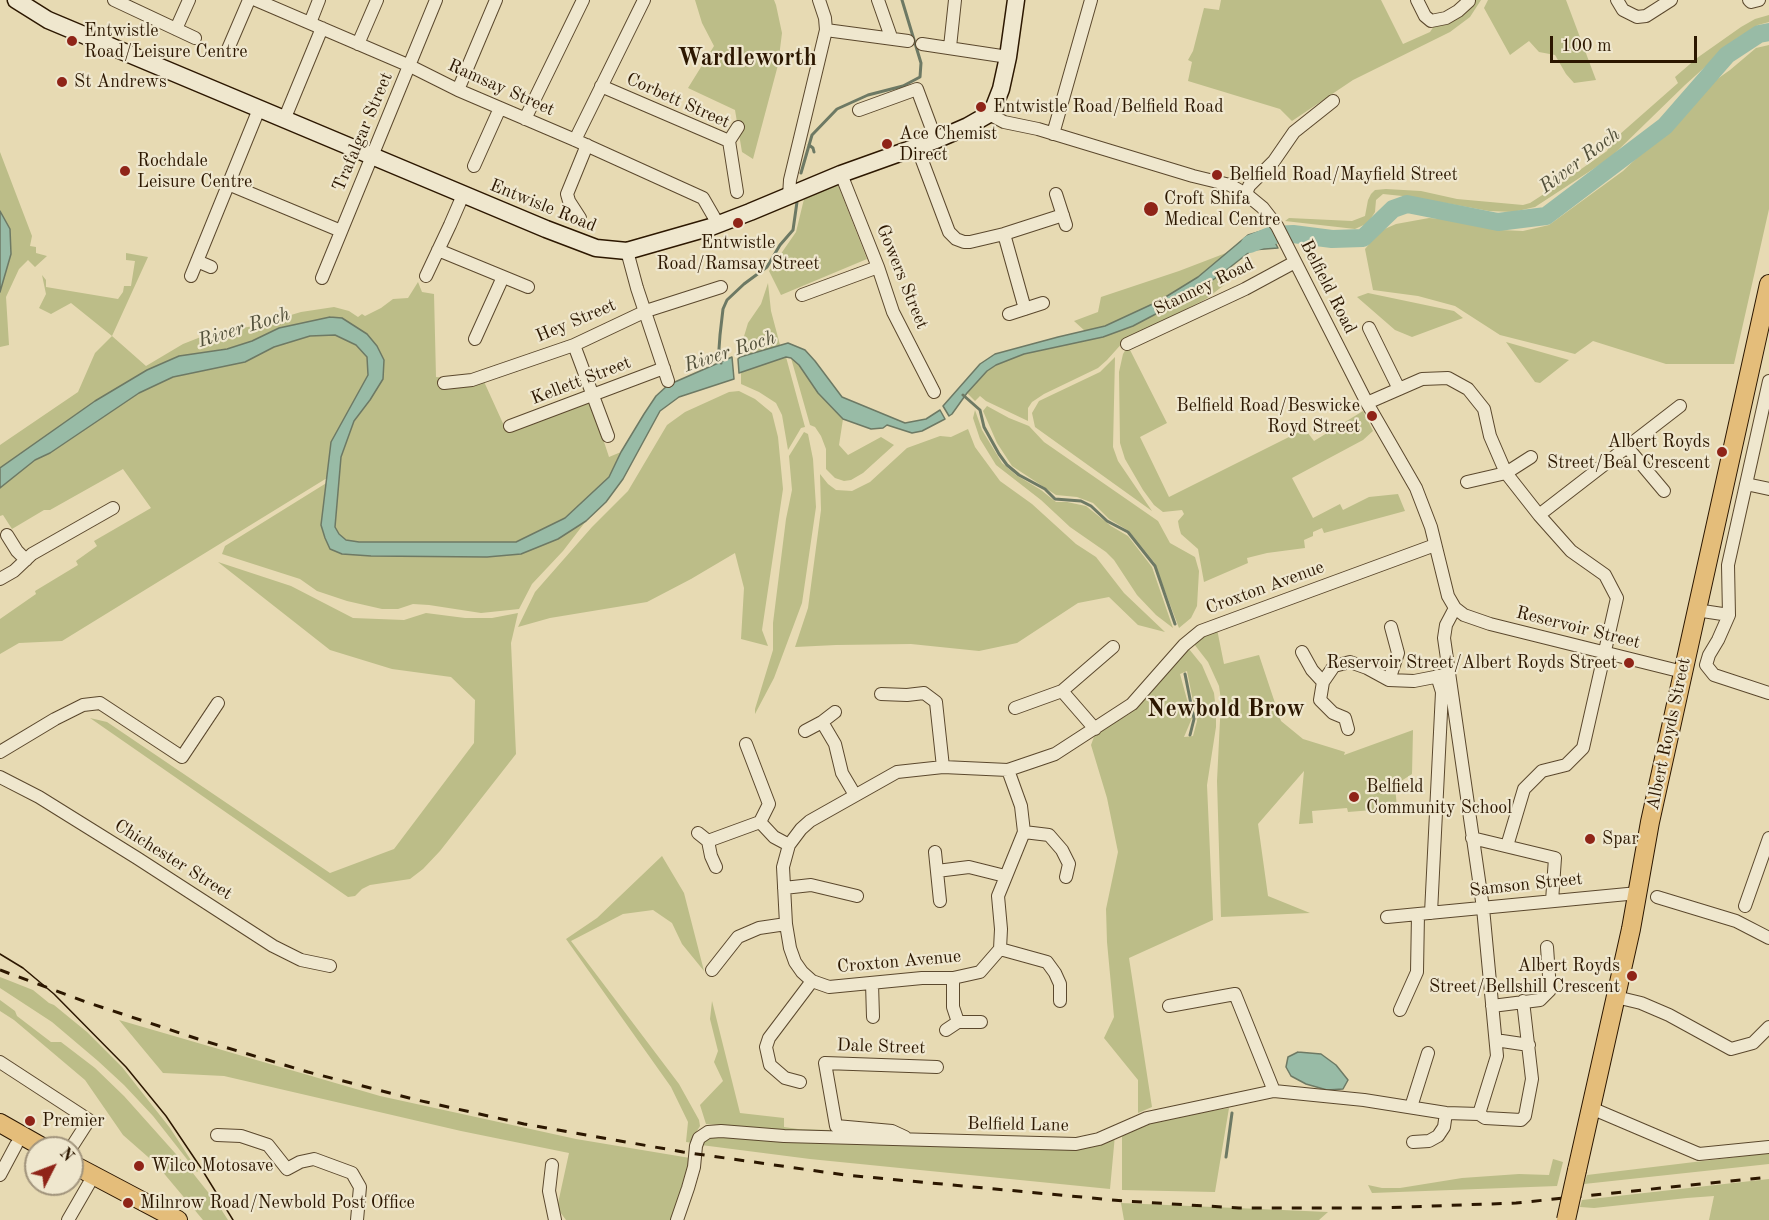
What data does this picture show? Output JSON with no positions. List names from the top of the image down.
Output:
{
  "streets": {
    "main road": ["Entwisle Road", "Albert Royds Street"],
    "street": [
      "Ramsay Street",
      "Corbett Street",
      "Trafalgar Street",
      "Gowers Street",
      "Stanney Road",
      "Belfield Road",
      "Hey Street",
      "Kellett Street",
      "Croxton Avenue",
      "Reservoir Street",
      "Chichester Street",
      "Samson Street",
      "Dale Street",
      "Belfield Lane"
    ]
  },
  "crossings": [
    ["Ramsay Street", "Trafalgar Street"],
    ["Ramsay Street", "Entwisle Road"],
    ["Trafalgar Street", "Entwisle Road"],
    ["Entwisle Road", "Gowers Street"],
    ["Entwisle Road", "Belfield Road"],
    ["Stanney Road", "Belfield Road"],
    ["Belfield Road", "Croxton Avenue"],
    ["Belfield Road", "Reservoir Street"],
    ["Reservoir Street", "Albert Royds Street"],
    ["Albert Royds Street", "Samson Street"],
    ["Dale Street", "Belfield Lane"]
  ],
  "districts": ["Wardleworth", "Newbold Brow"],
  "water": ["River Roch"],
  "places": [
    "Entwistle Road/Leisure Centre",
    "St Andrews",
    "Entwistle Road/Belfield Road",
    "Ace Chemist Direct",
    "Rochdale Leisure Centre",
    "Belfield Road/Mayfield Street",
    "Croft Shifa Medical Centre",
    "Entwistle Road/Ramsay Street",
    "Belfield Road/Beswicke Royd Street",
    "Albert Royds Street/Beal Crescent",
    "Reservoir Street/Albert Royds Street",
    "Belfield Community School",
    "Spar",
    "Albert Royds Street/Bellshill Crescent",
    "Premier",
    "Wilco Motosave",
    "Milnrow Road/Newbold Post Office"
  ],
  "scale_bar": "100 m",
  "north": "top right"
}
